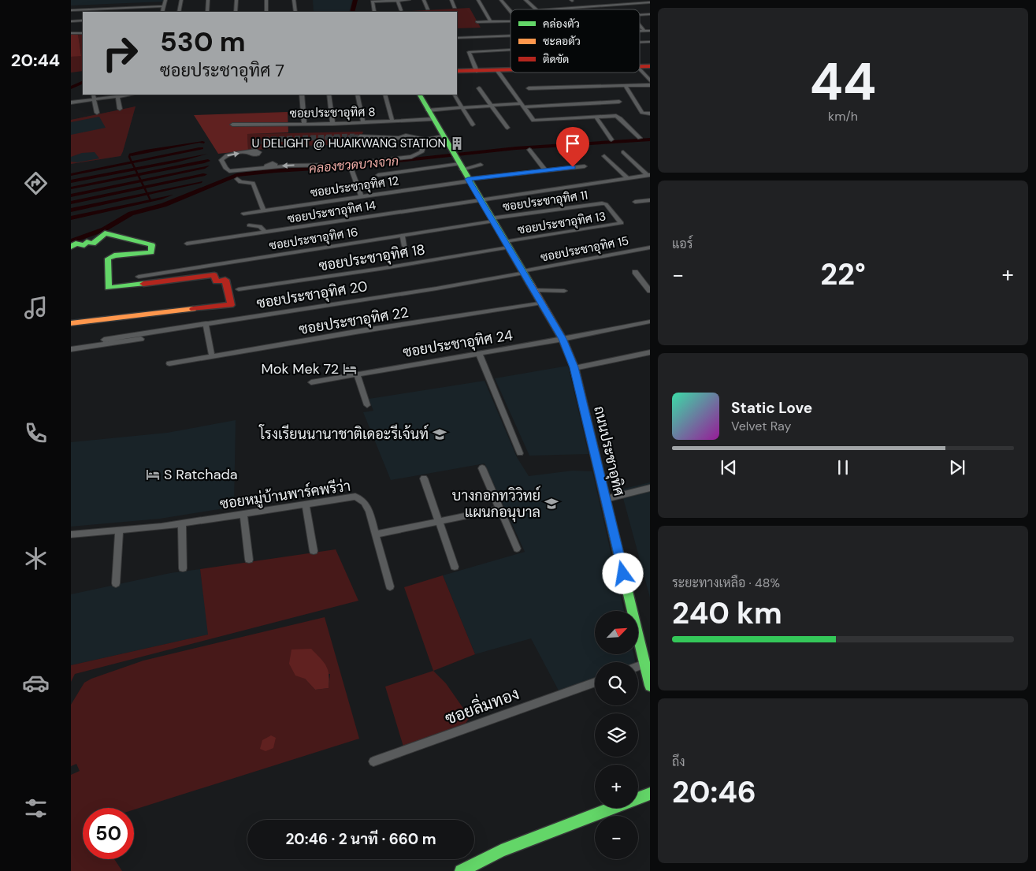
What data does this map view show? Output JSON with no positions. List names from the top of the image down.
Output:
{
  "streets": {
    "main road": ["ถนนประชาอุทิศ"],
    "street": [
      "ซอยประชาอุทิศ 8",
      "ซอยประชาอุทิศ 12",
      "ซอยประชาอุทิศ 11",
      "ซอยประชาอุทิศ 14",
      "ซอยประชาอุทิศ 13",
      "ซอยประชาอุทิศ 16",
      "ซอยประชาอุทิศ 15",
      "ซอยประชาอุทิศ 18",
      "ซอยประชาอุทิศ 20",
      "ซอยประชาอุทิศ 22",
      "ซอยประชาอุทิศ 24",
      "ซอยหมู่บ้านพาร์คพรีว่า",
      "ซอยลิ่มทอง"
    ]
  },
  "crossings": [
    ["ซอยประชาอุทิศ 8", "ถนนประชาอุทิศ"],
    ["ซอยประชาอุทิศ 12", "ถนนประชาอุทิศ"],
    ["ซอยประชาอุทิศ 11", "ซอยประชาอุทิศ 13"],
    ["ซอยประชาอุทิศ 11", "ซอยประชาอุทิศ 16"],
    ["ซอยประชาอุทิศ 11", "ถนนประชาอุทิศ"],
    ["ซอยประชาอุทิศ 14", "ถนนประชาอุทิศ"],
    ["ซอยประชาอุทิศ 13", "ซอยประชาอุทิศ 18"],
    ["ซอยประชาอุทิศ 13", "ถนนประชาอุทิศ"],
    ["ซอยประชาอุทิศ 16", "ถนนประชาอุทิศ"],
    ["ซอยประชาอุทิศ 15", "ซอยประชาอุทิศ 20"],
    ["ซอยประชาอุทิศ 15", "ถนนประชาอุทิศ"],
    ["ซอยประชาอุทิศ 18", "ถนนประชาอุทิศ"],
    ["ซอยประชาอุทิศ 20", "ถนนประชาอุทิศ"],
    ["ซอยประชาอุทิศ 22", "ถนนประชาอุทิศ"],
    ["ซอยประชาอุทิศ 24", "ถนนประชาอุทิศ"]
  ],
  "water": ["คลองชวดบางจาก"],
  "places": {
    "building": ["U DELIGHT @ HUAIKWANG STATION"],
    "hotel": ["Mok Mek 72", "S Ratchada"],
    "school or university": ["โรงเรียนนานาชาติเดอะรีเจ้นท์", "บางกอกทวิวิทย์ แผนกอนุบาล"]
  },
  "legend": ["คล่องตัว", "ชะลอตัว", "ติดขัด"],
  "north": "top right",
  "page": {
    "tabs": "20:44",
    "tile": [
      ["44", "km/h"],
      "แอร์",
      ["ระยะทางเหลือ · 48%", "240 km"],
      ["ถึง", "20:46"]
    ],
    "turn": ["530 m", "ซอยประชาอุทิศ 7"],
    "heat": ["−", "22°", "+"],
    "song": ["Static Love", "Velvet Ray"],
    "map_buttons": ["+", "−"],
    "limit": "50",
    "trip": "20:46 · 2 นาที · 660 m"
  }
}
